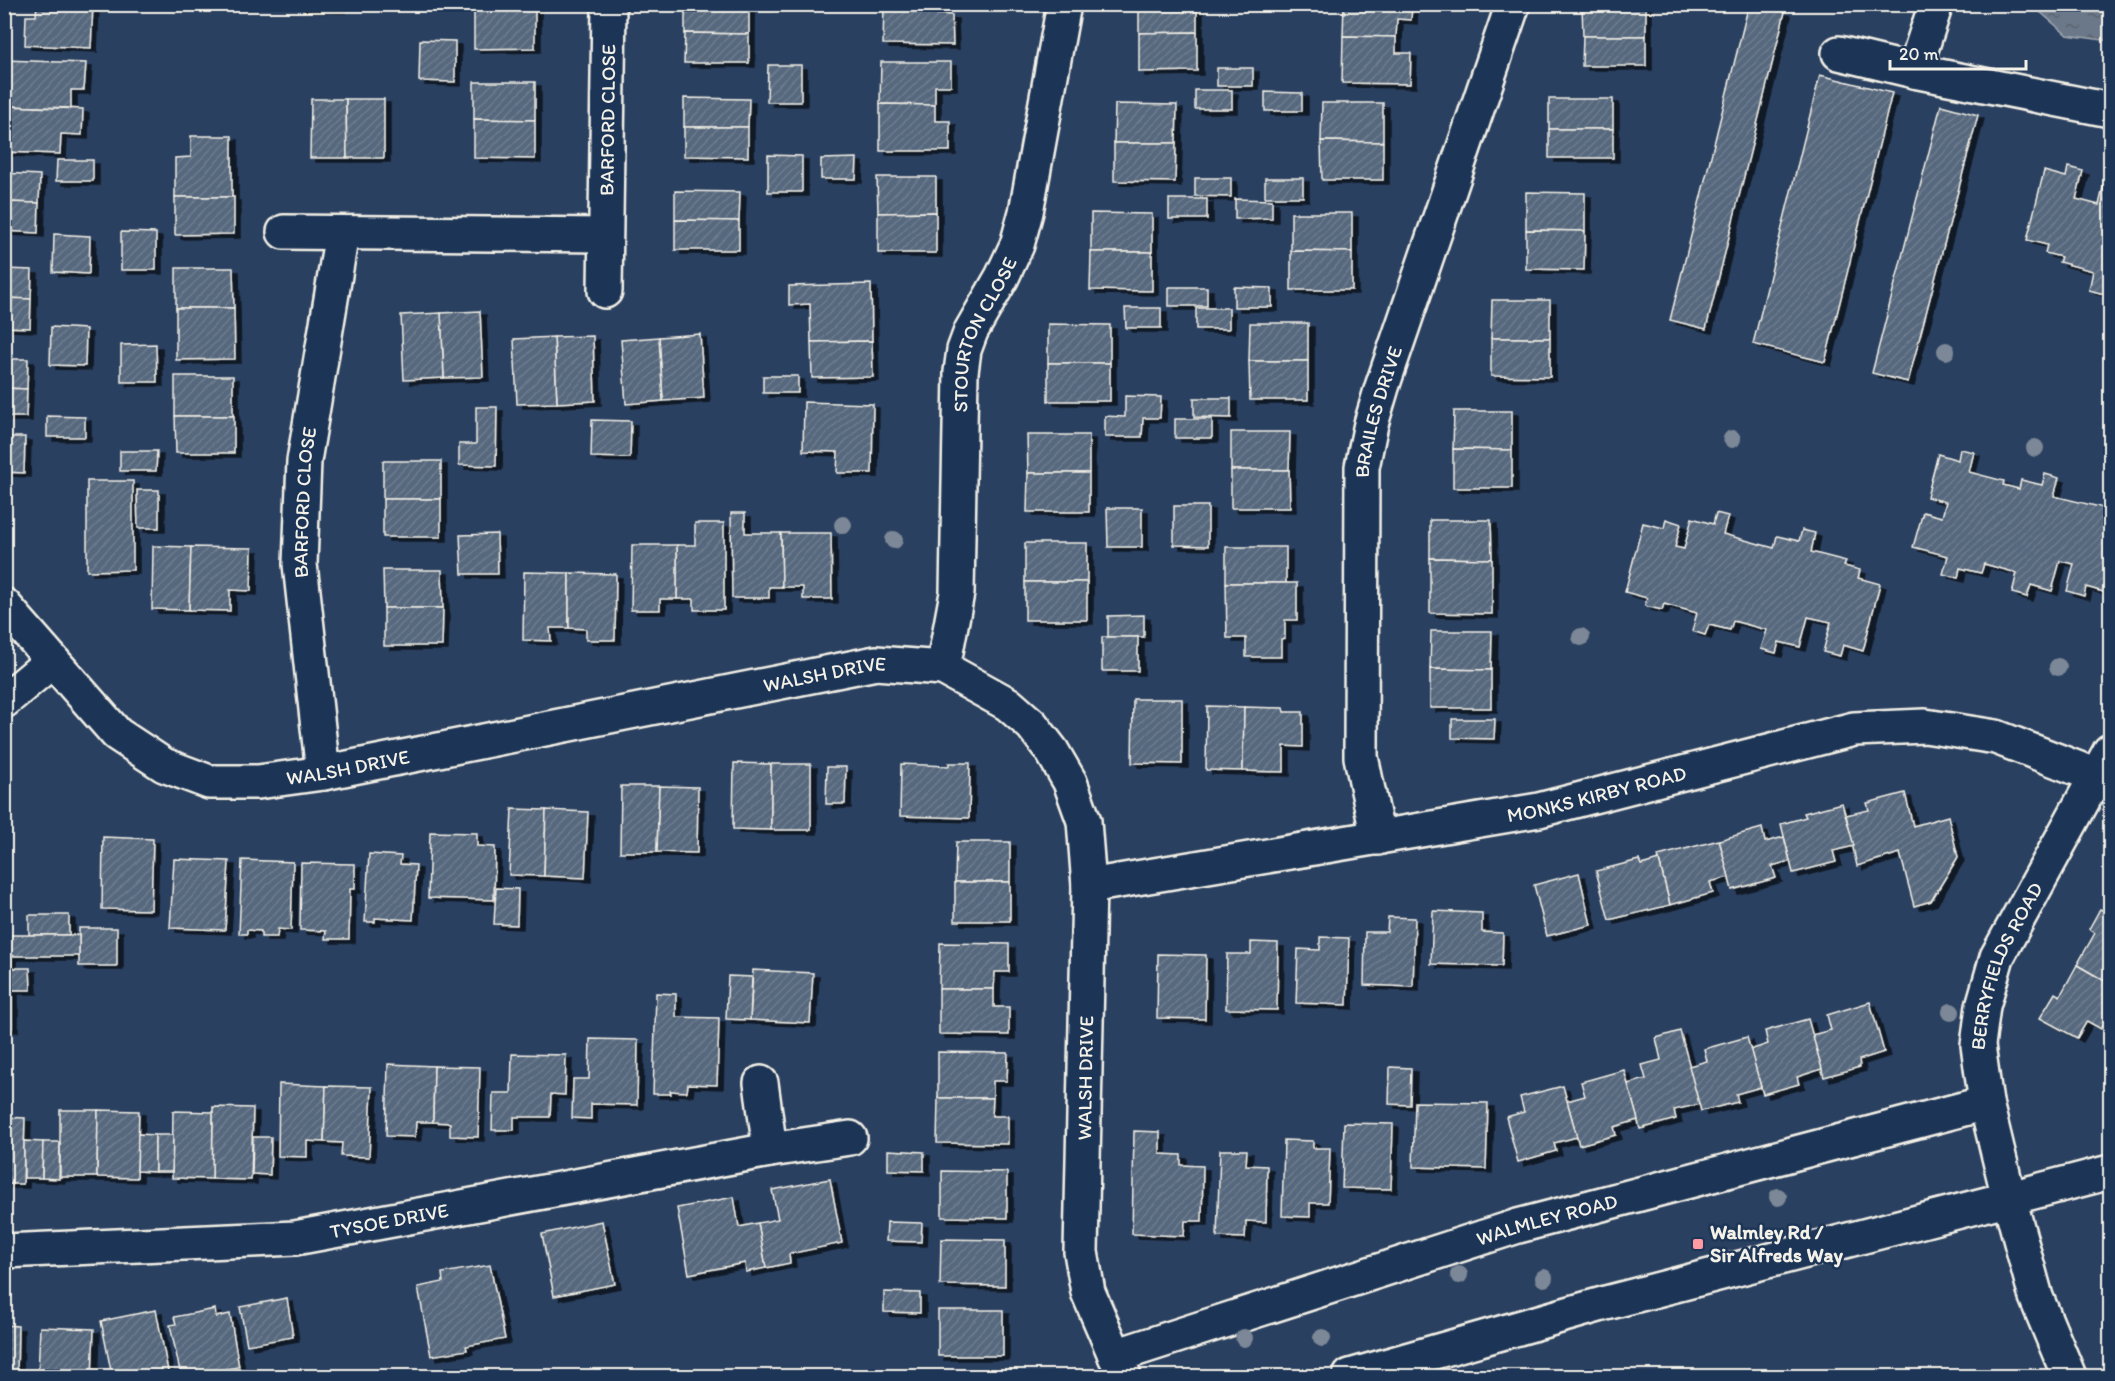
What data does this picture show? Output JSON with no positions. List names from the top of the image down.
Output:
{
  "streets": {
    "street": [
      "BARFORD CLOSE",
      "STOURTON CLOSE",
      "BRAILES DRIVE",
      "WALSH DRIVE",
      "MONKS KIRBY ROAD",
      "BERRYFIELDS ROAD",
      "WALMLEY ROAD",
      "TYSOE DRIVE"
    ]
  },
  "crossings": [
    ["BARFORD CLOSE", "WALSH DRIVE"],
    ["STOURTON CLOSE", "WALSH DRIVE"],
    ["BRAILES DRIVE", "MONKS KIRBY ROAD"],
    ["WALSH DRIVE", "MONKS KIRBY ROAD"],
    ["WALSH DRIVE", "WALMLEY ROAD"],
    ["MONKS KIRBY ROAD", "BERRYFIELDS ROAD"],
    ["BERRYFIELDS ROAD", "WALMLEY ROAD"]
  ],
  "places": {
    "transit": ["Walmley Rd / Sir Alfreds Way"]
  },
  "scale_bar": "20 m"
}
